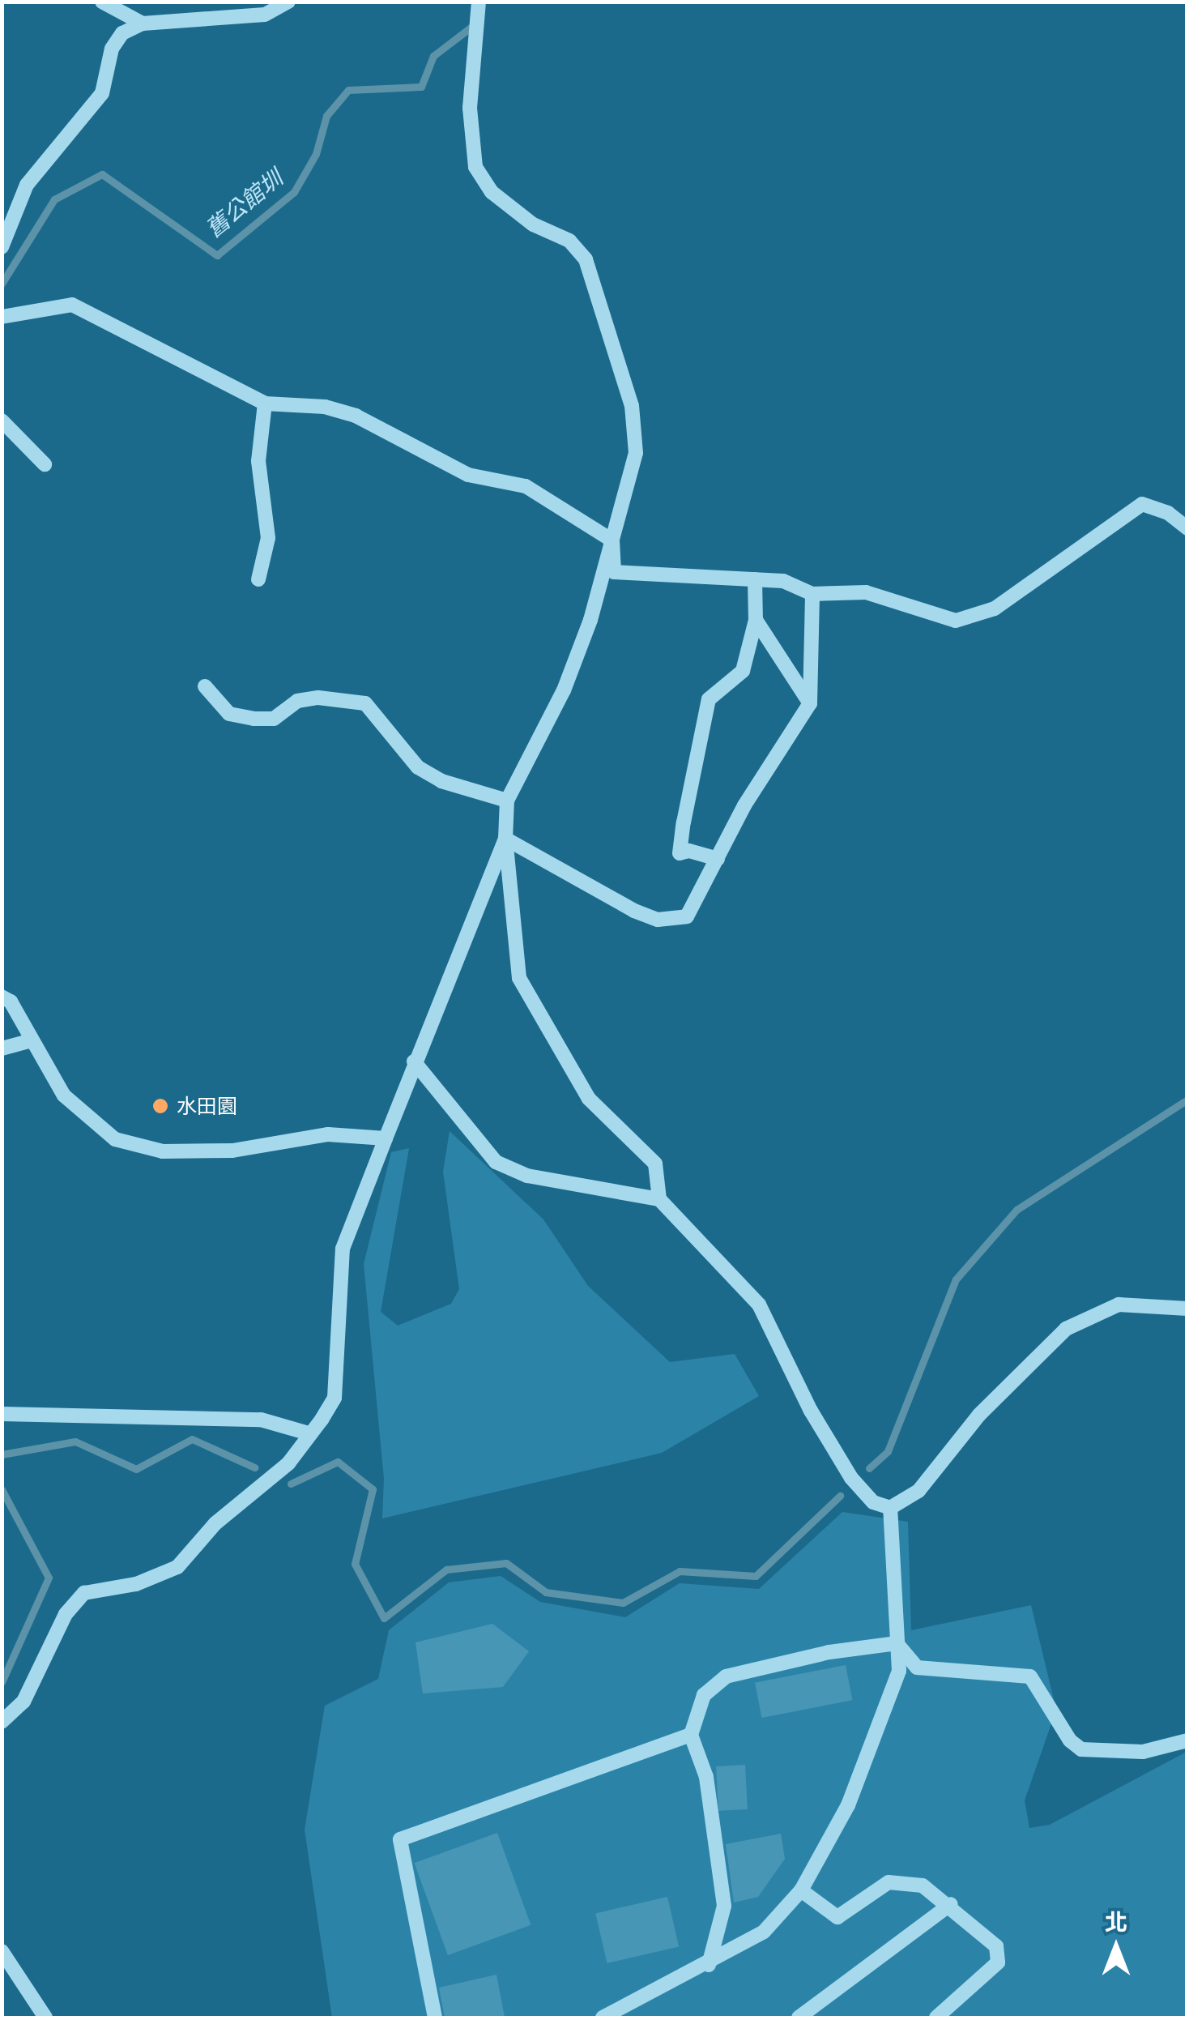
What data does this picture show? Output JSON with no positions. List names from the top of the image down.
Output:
{
  "water": ["舊公館圳"],
  "places": ["水田園"],
  "north": "top"
}
